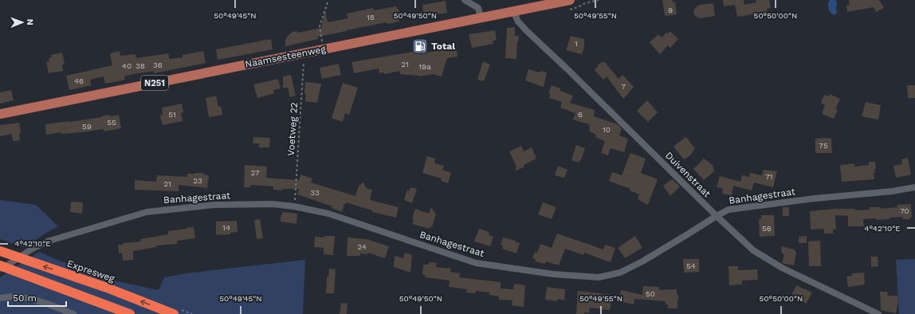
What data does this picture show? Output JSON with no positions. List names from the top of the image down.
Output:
{
  "streets": {
    "highway": ["Expresweg"],
    "main road": ["Naamsesteenweg", "N251"],
    "street": ["Duivenstraat", "Banhagestraat"],
    "path": ["Voetweg 22"]
  },
  "crossings": [
    ["Naamsesteenweg", "Voetweg 22"],
    ["Naamsesteenweg", "Duivenstraat"],
    ["Voetweg 22", "Banhagestraat"],
    ["Duivenstraat", "Banhagestraat"]
  ],
  "places": {
    "fuel station": ["Total"]
  },
  "house_numbers": [
    "9",
    "18",
    "1",
    "21",
    "36",
    "40",
    "38",
    "19a",
    "46",
    "7",
    "51",
    "6",
    "55",
    "59",
    "10",
    "75",
    "27",
    "71",
    "23",
    "21",
    "33",
    "70",
    "14",
    "56",
    "24",
    "54",
    "50"
  ],
  "scale_bar": "50 m",
  "north": "right",
  "coordinates": [
    "50°49'45\"N",
    "50°49'50\"N",
    "50°49'55\"N",
    "50°50'00\"N",
    "4°42'10\"E"
  ]
}
